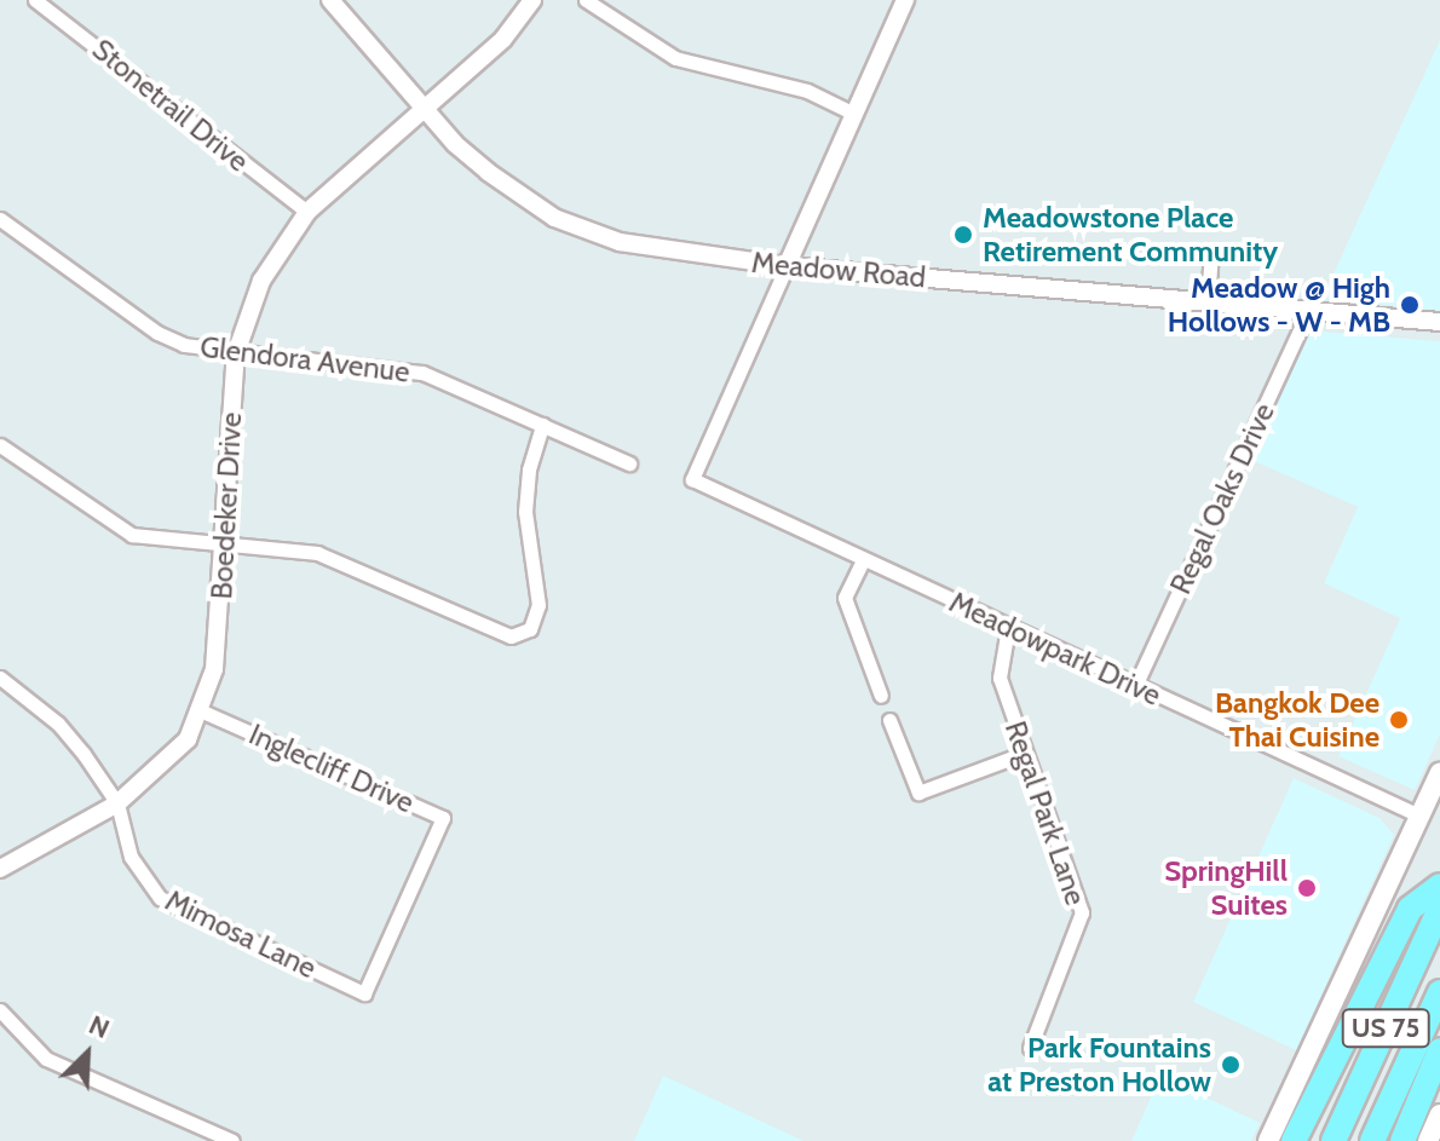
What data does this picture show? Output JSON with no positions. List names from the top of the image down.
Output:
{
  "streets": {
    "highway": ["US 75"],
    "street": [
      "Stonetrail Drive",
      "Meadow Road",
      "Glendora Avenue",
      "Regal Oaks Drive",
      "Boedeker Drive",
      "Meadowpark Drive",
      "Inglecliff Drive",
      "Regal Park Lane",
      "Mimosa Lane"
    ]
  },
  "crossings": [
    ["Stonetrail Drive", "Boedeker Drive"],
    ["Meadow Road", "Regal Oaks Drive"],
    ["Meadow Road", "Boedeker Drive"],
    ["Meadow Road", "Meadowpark Drive"],
    ["Glendora Avenue", "Boedeker Drive"],
    ["Regal Oaks Drive", "Meadowpark Drive"],
    ["Boedeker Drive", "Inglecliff Drive"],
    ["Boedeker Drive", "Mimosa Lane"],
    ["Meadowpark Drive", "Regal Park Lane"],
    ["Inglecliff Drive", "Mimosa Lane"]
  ],
  "places": [
    "Meadowstone Place Retirement Community",
    "Meadow @ High Hollows - W - MB",
    "Bangkok Dee Thai Cuisine",
    "SpringHill Suites",
    "Park Fountains at Preston Hollow"
  ],
  "north": "top right"
}
